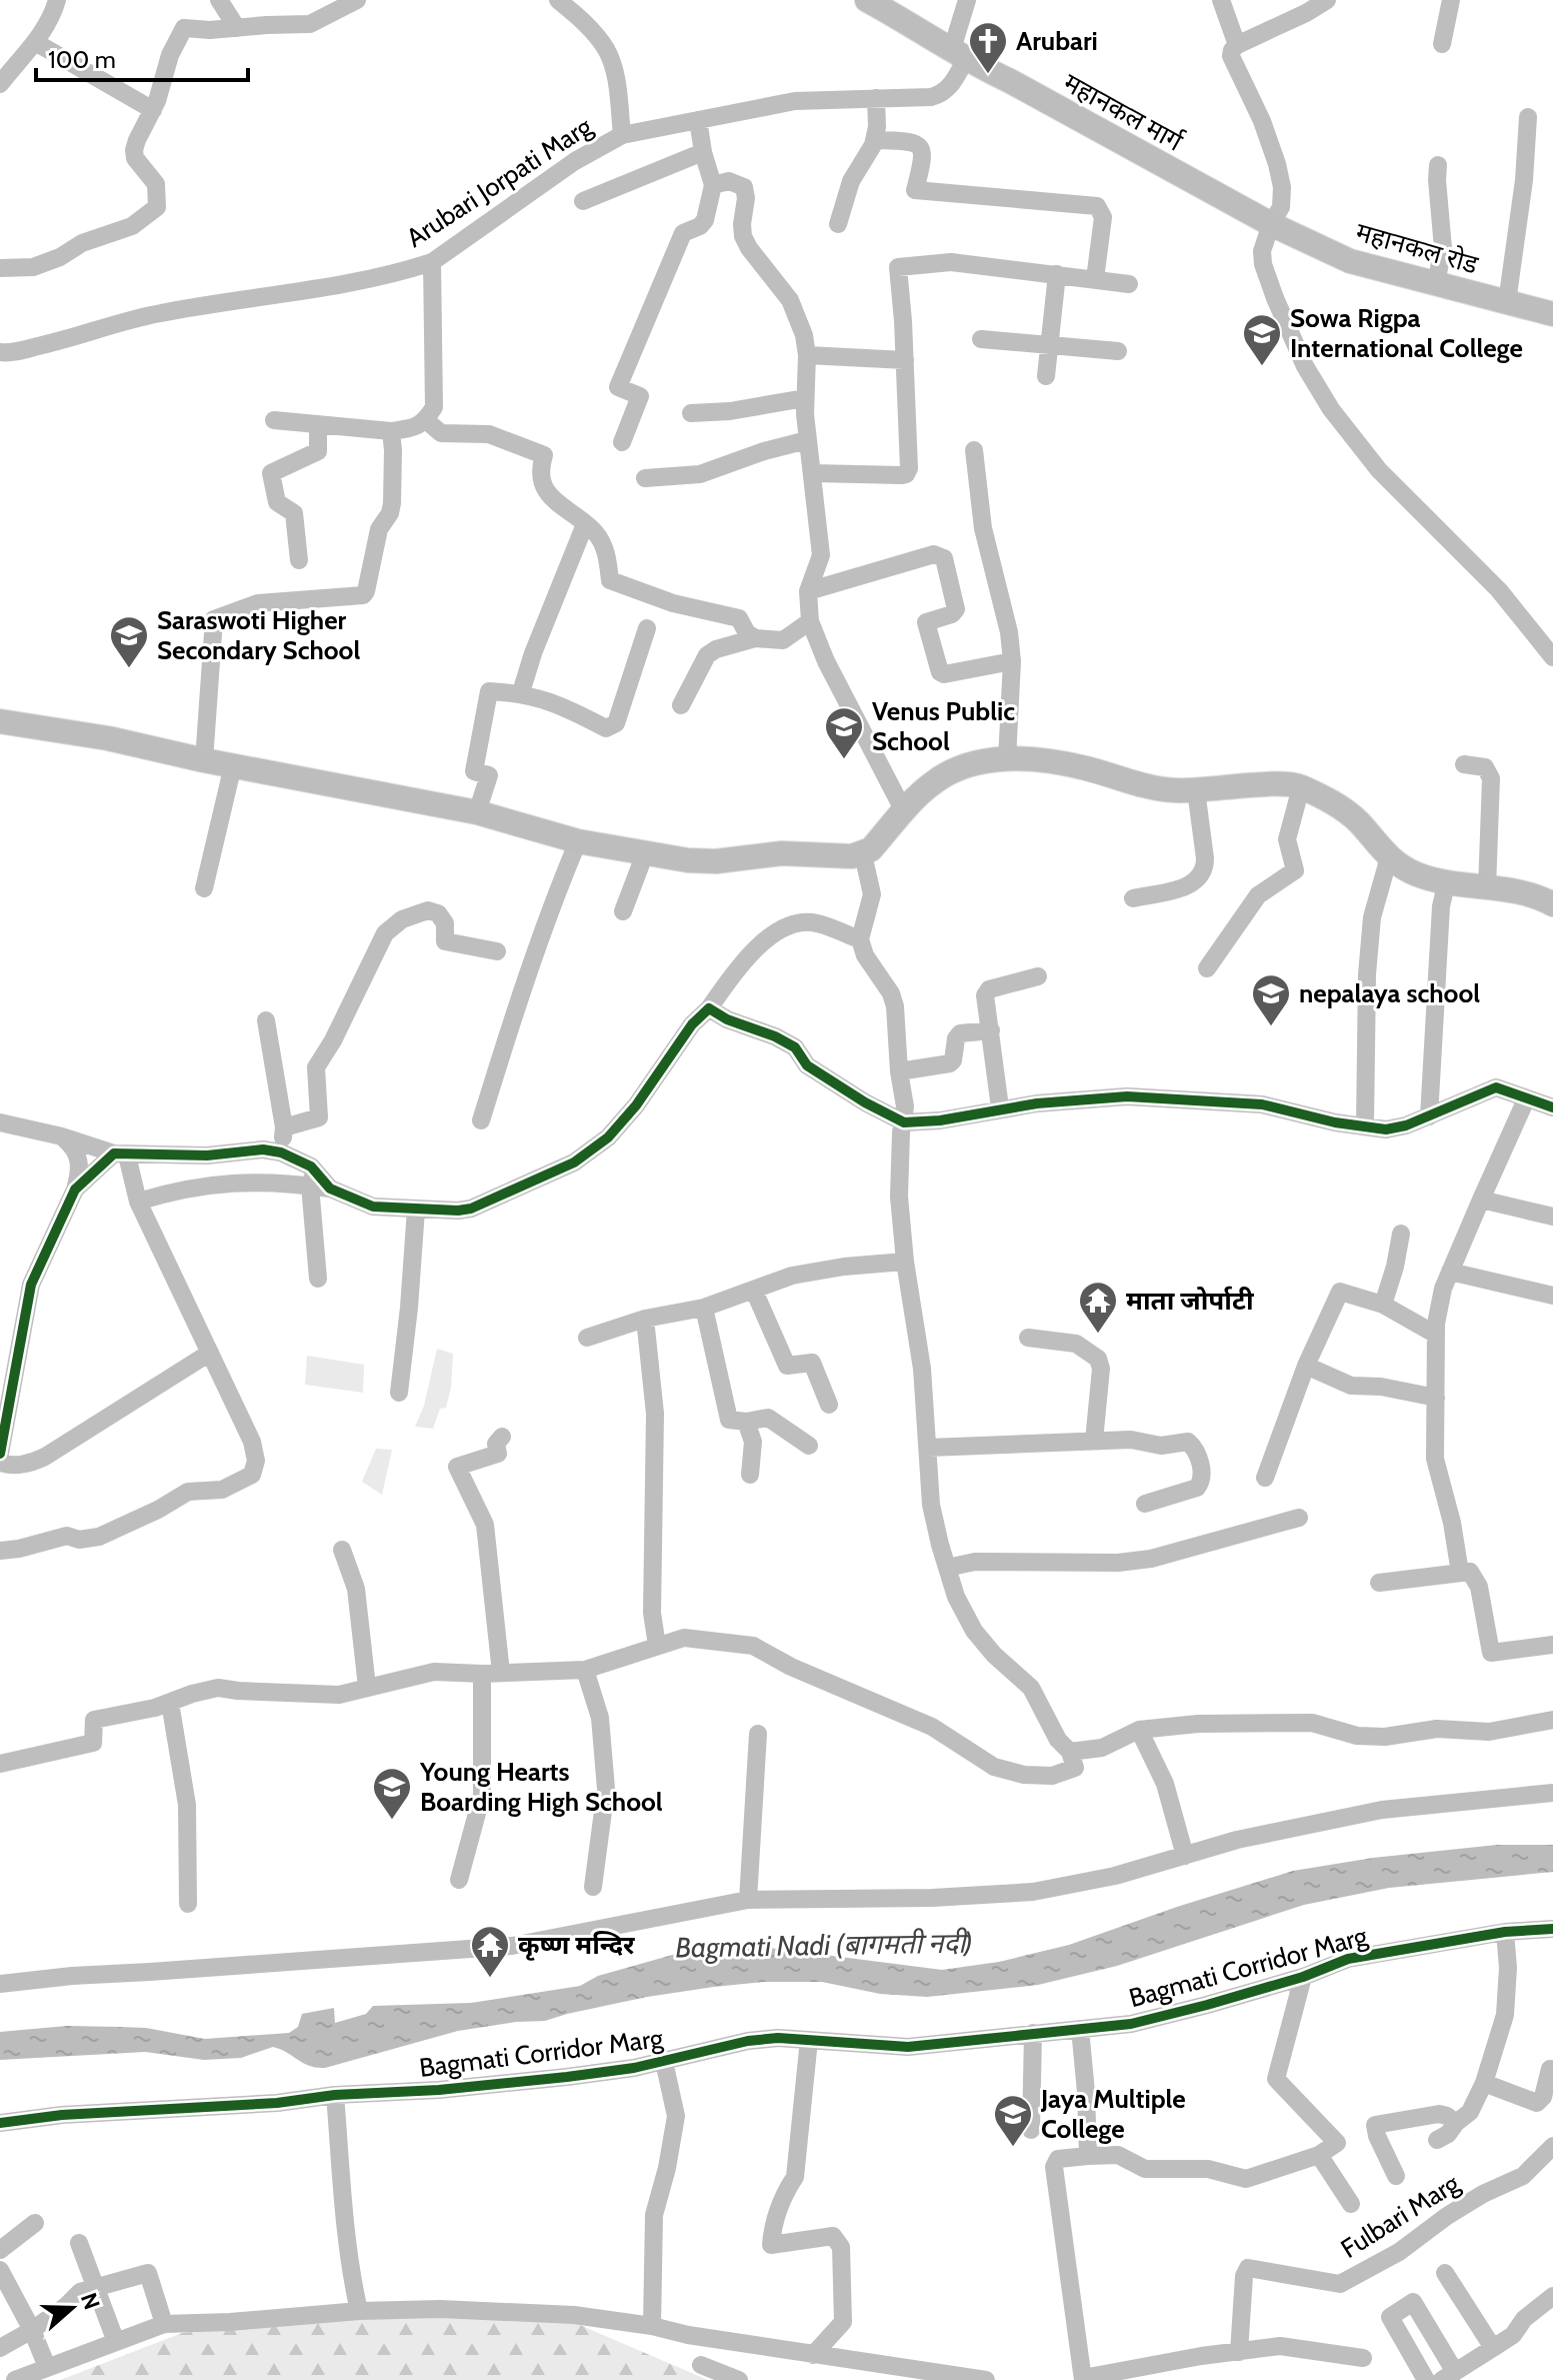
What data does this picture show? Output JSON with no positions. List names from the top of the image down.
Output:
{
  "streets": {
    "main road": ["महानकल मार्ग", "महानकल रोड"],
    "street": ["Arubari Jorpati Marg", "Bagmati Corridor Marg", "Fulbari Marg"]
  },
  "crossings": [
    ["महानकल मार्ग", "Arubari Jorpati Marg"],
    ["महानकल मार्ग", "महानकल रोड"]
  ],
  "water": ["Bagmati Nadi (बागमती नदी)"],
  "places": {
    "church": ["Arubari"],
    "school or university": [
      "Sowa Rigpa International College",
      "Saraswoti Higher Secondary School",
      "Venus Public School",
      "nepalaya school",
      "Young Hearts Boarding High School",
      "Jaya Multiple College"
    ],
    "temple": ["माता जोर्पाटी", "कृष्ण मन्दिर"]
  },
  "scale_bar": "100 m",
  "north": "right"
}
